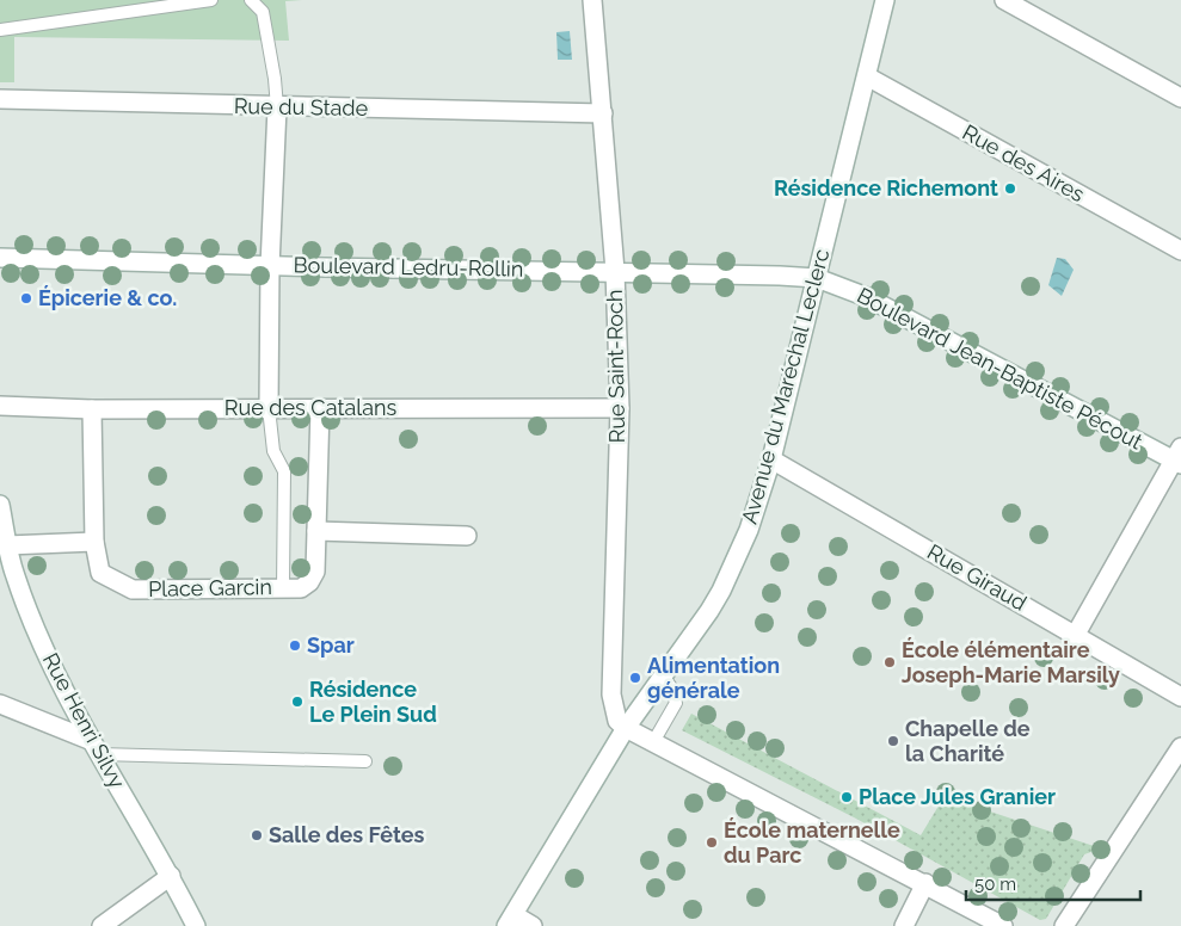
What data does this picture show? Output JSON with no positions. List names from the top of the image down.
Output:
{
  "streets": {
    "street": [
      "Rue du Stade",
      "Rue des Aires",
      "Boulevard Ledru-Rollin",
      "Rue Saint-Roch",
      "Boulevard Jean-Baptiste Pécout",
      "Avenue du Maréchal Leclerc",
      "Rue des Catalans",
      "Rue Giraud",
      "Place Garcin",
      "Rue Henri Silvy"
    ]
  },
  "crossings": [
    ["Rue du Stade", "Rue Saint-Roch"],
    ["Rue des Aires", "Avenue du Maréchal Leclerc"],
    ["Boulevard Ledru-Rollin", "Rue Saint-Roch"],
    ["Boulevard Ledru-Rollin", "Boulevard Jean-Baptiste Pécout"],
    ["Boulevard Ledru-Rollin", "Avenue du Maréchal Leclerc"],
    ["Rue Saint-Roch", "Avenue du Maréchal Leclerc"],
    ["Rue Saint-Roch", "Rue des Catalans"],
    ["Boulevard Jean-Baptiste Pécout", "Avenue du Maréchal Leclerc"],
    ["Avenue du Maréchal Leclerc", "Rue Giraud"],
    ["Rue des Catalans", "Place Garcin"]
  ],
  "places": [
    "Résidence Richemont",
    "Épicerie & co.",
    "Spar",
    "École élémentaire Joseph-Marie Marsily",
    "Alimentation générale",
    "Résidence Le Plein Sud",
    "Chapelle de la Charité",
    "Place Jules Granier",
    "Salle des Fêtes",
    "École maternelle du Parc"
  ],
  "scale_bar": "50 m"
}
